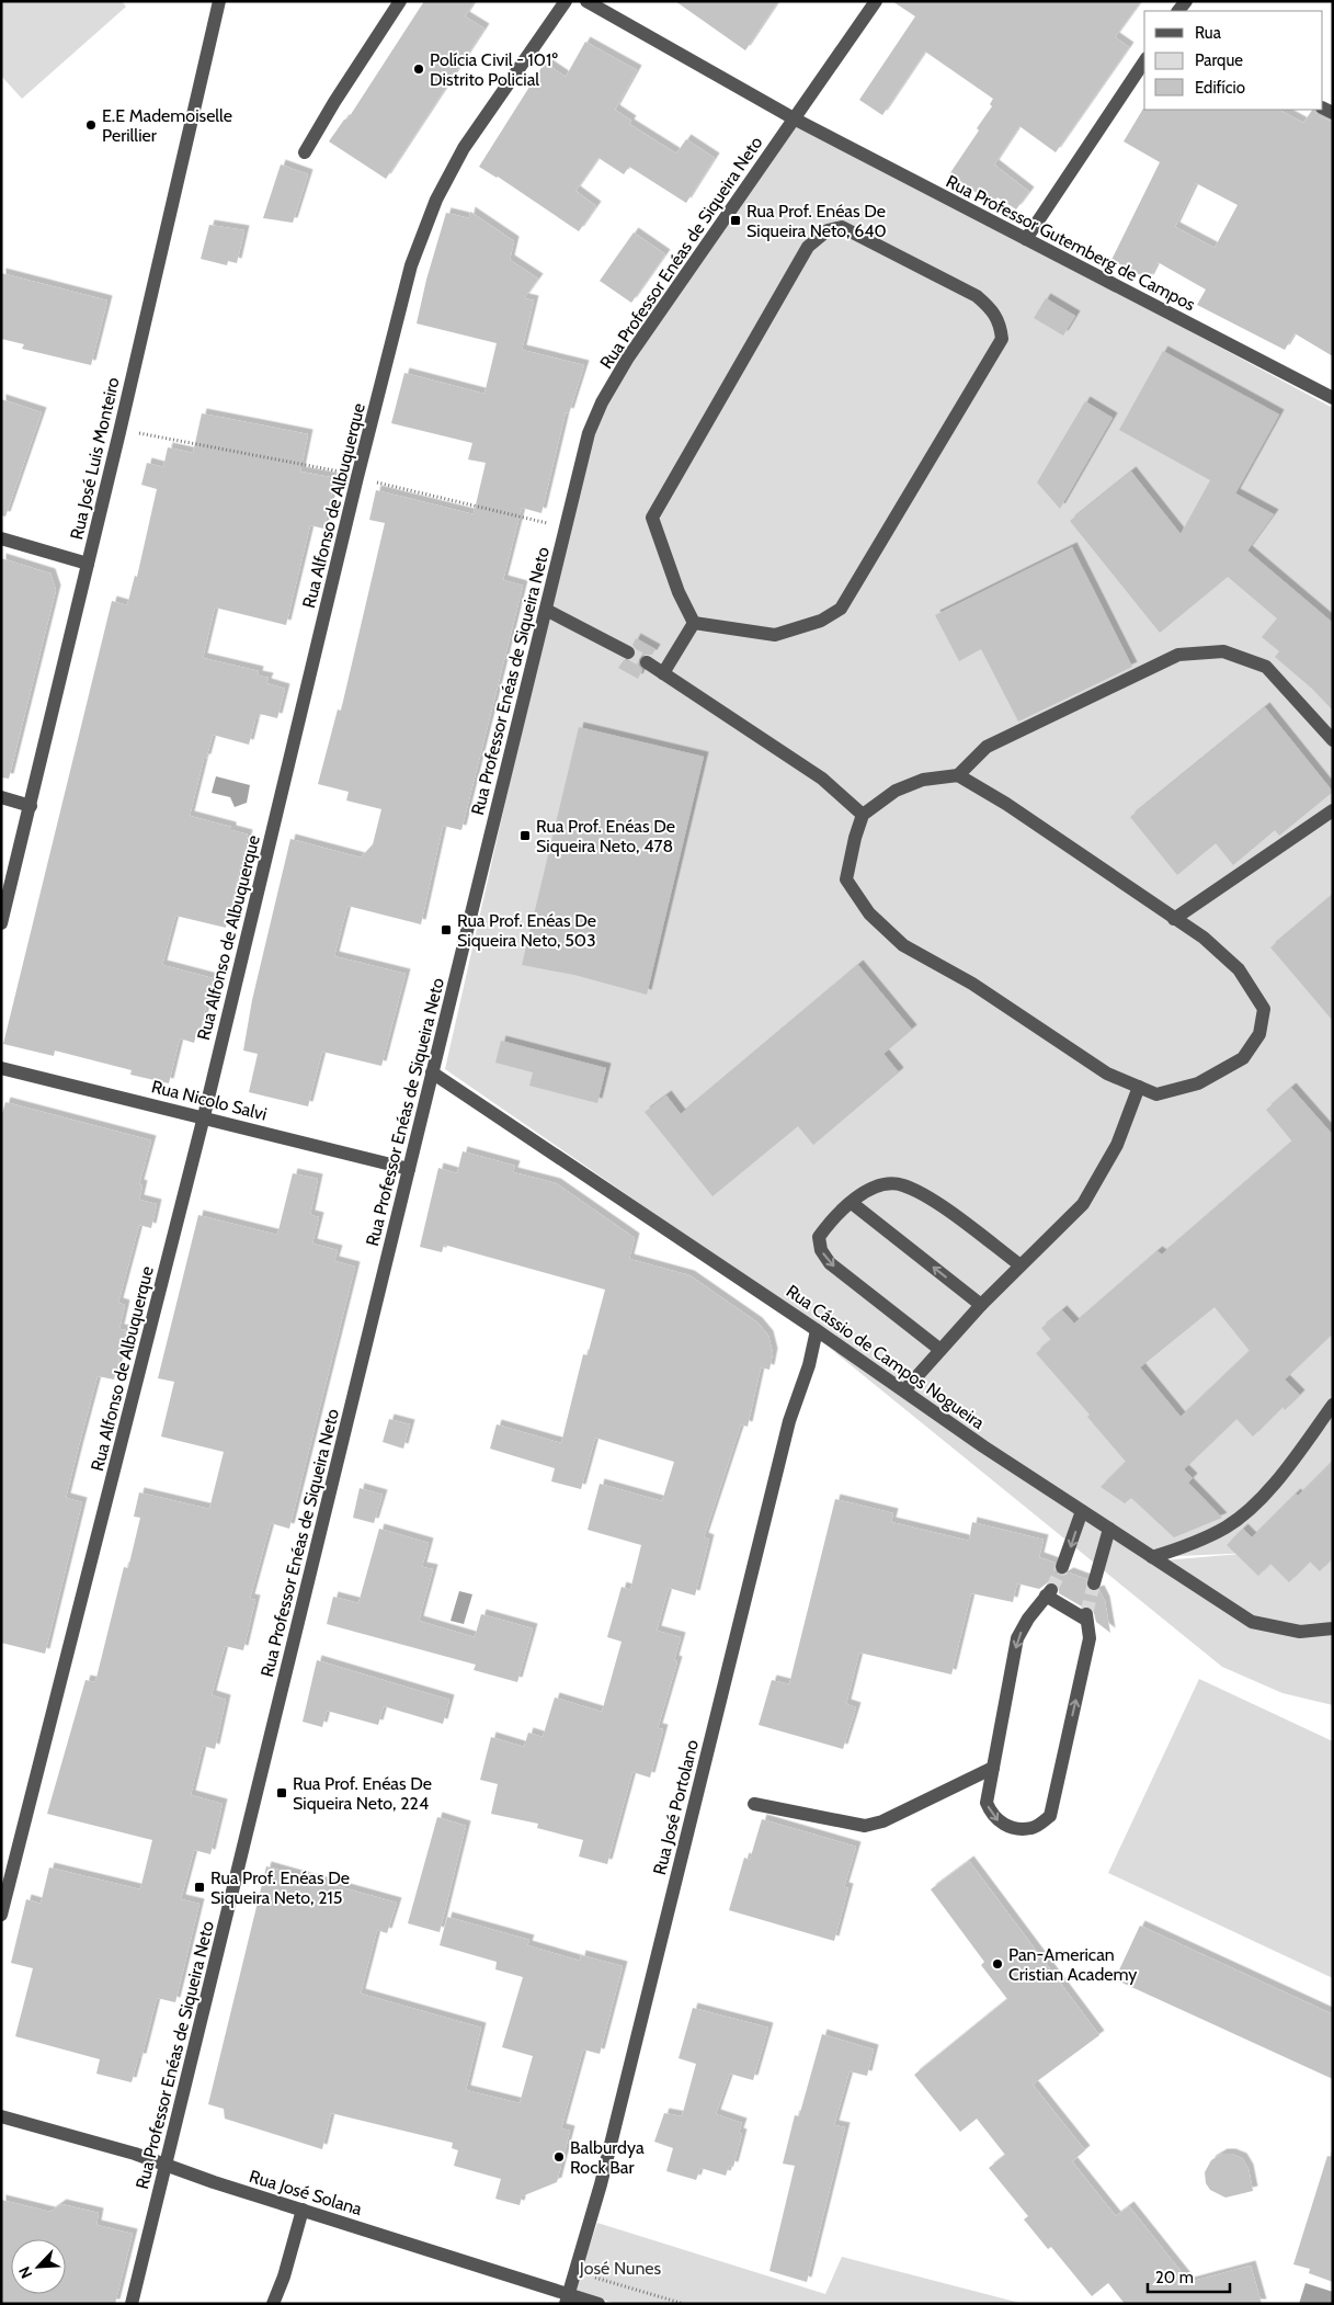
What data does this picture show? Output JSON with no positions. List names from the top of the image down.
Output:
{
  "streets": {
    "street": [
      "Rua Professor Gutemberg de Campos",
      "Rua Professor Enéas de Siqueira Neto",
      "Rua José Luis Monteiro",
      "Rua Alfonso de Albuquerque",
      "Rua Nicolo Salvi",
      "Rua Cássio de Campos Nogueira",
      "Rua José Portolano",
      "Rua José Solana"
    ]
  },
  "crossings": [
    ["Rua Professor Gutemberg de Campos", "Rua Professor Enéas de Siqueira Neto"],
    ["Rua Professor Enéas de Siqueira Neto", "Rua Nicolo Salvi"],
    ["Rua Professor Enéas de Siqueira Neto", "Rua Cássio de Campos Nogueira"],
    ["Rua Professor Enéas de Siqueira Neto", "Rua José Solana"],
    ["Rua Alfonso de Albuquerque", "Rua Nicolo Salvi"],
    ["Rua Cássio de Campos Nogueira", "Rua José Portolano"],
    ["Rua José Portolano", "Rua José Solana"]
  ],
  "parks": ["José Nunes"],
  "places": {
    "other": [
      "Polícia Civil - 101º Distrito Policial",
      "E.E Mademoiselle Perillier",
      "Pan-American Cristian Academy",
      "Balburdya Rock Bar"
    ],
    "transit": [
      "Rua Prof. Enéas De Siqueira Neto, 640",
      "Rua Prof. Enéas De Siqueira Neto, 478",
      "Rua Prof. Enéas De Siqueira Neto, 503",
      "Rua Prof. Enéas De Siqueira Neto, 224",
      "Rua Prof. Enéas De Siqueira Neto, 215"
    ]
  },
  "legend": ["Rua", "Parque", "Edifício"],
  "scale_bar": "20 m",
  "north": "bottom left"
}
